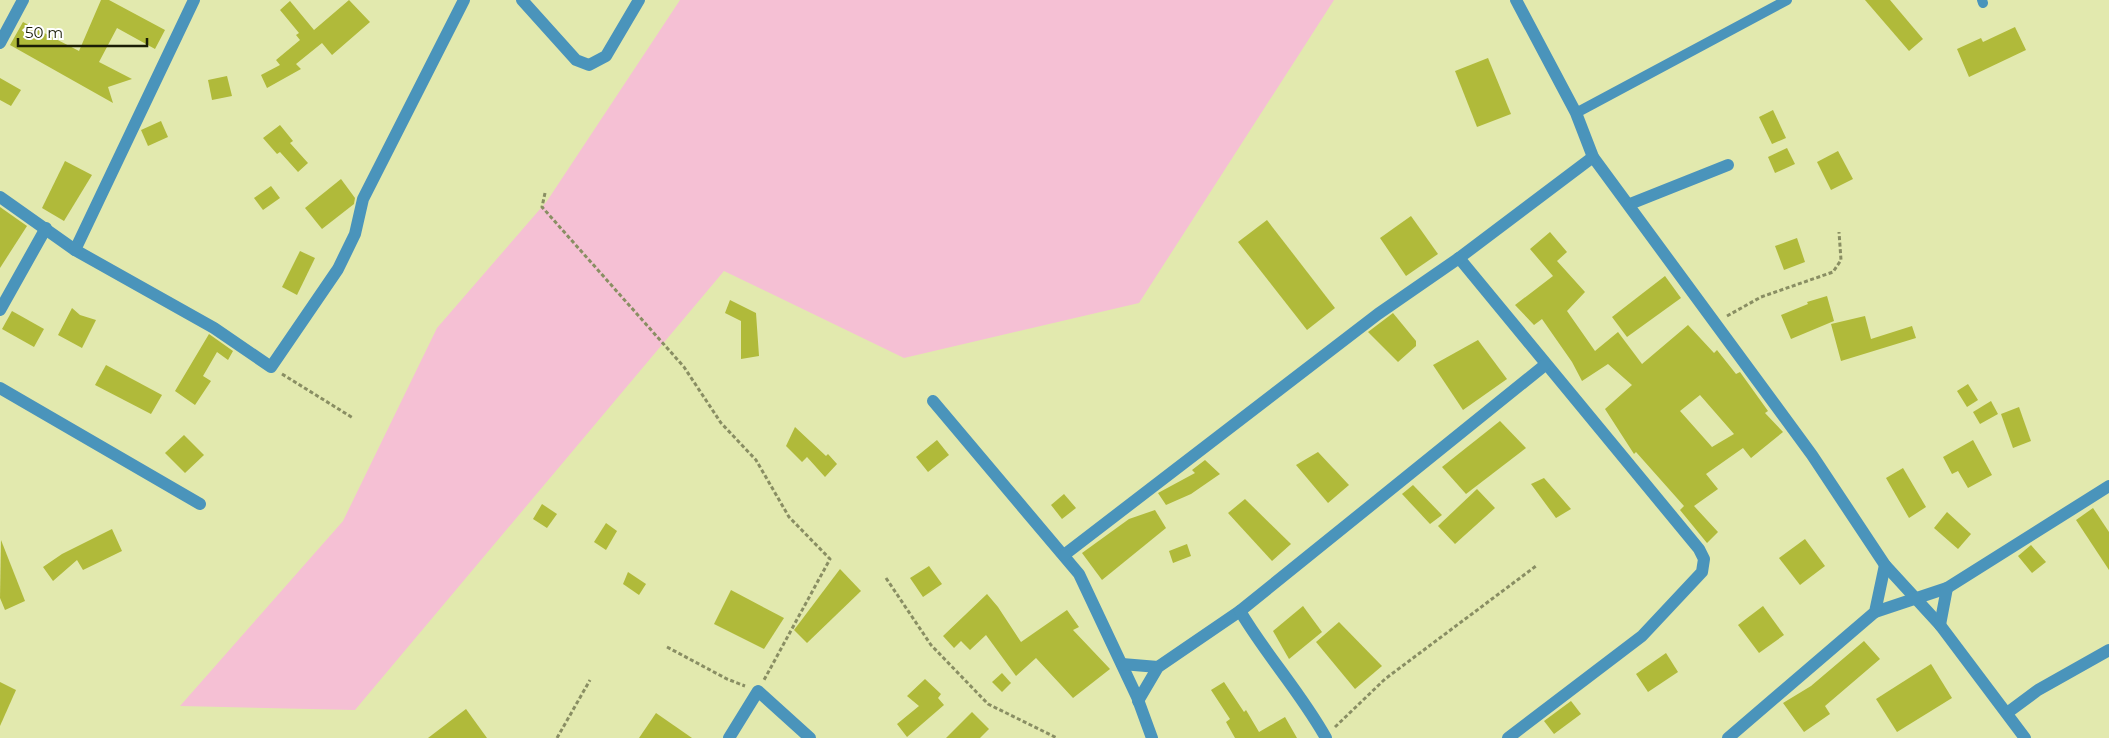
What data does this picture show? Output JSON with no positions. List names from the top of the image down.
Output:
{
  "scale_bar": "50 m"
}
